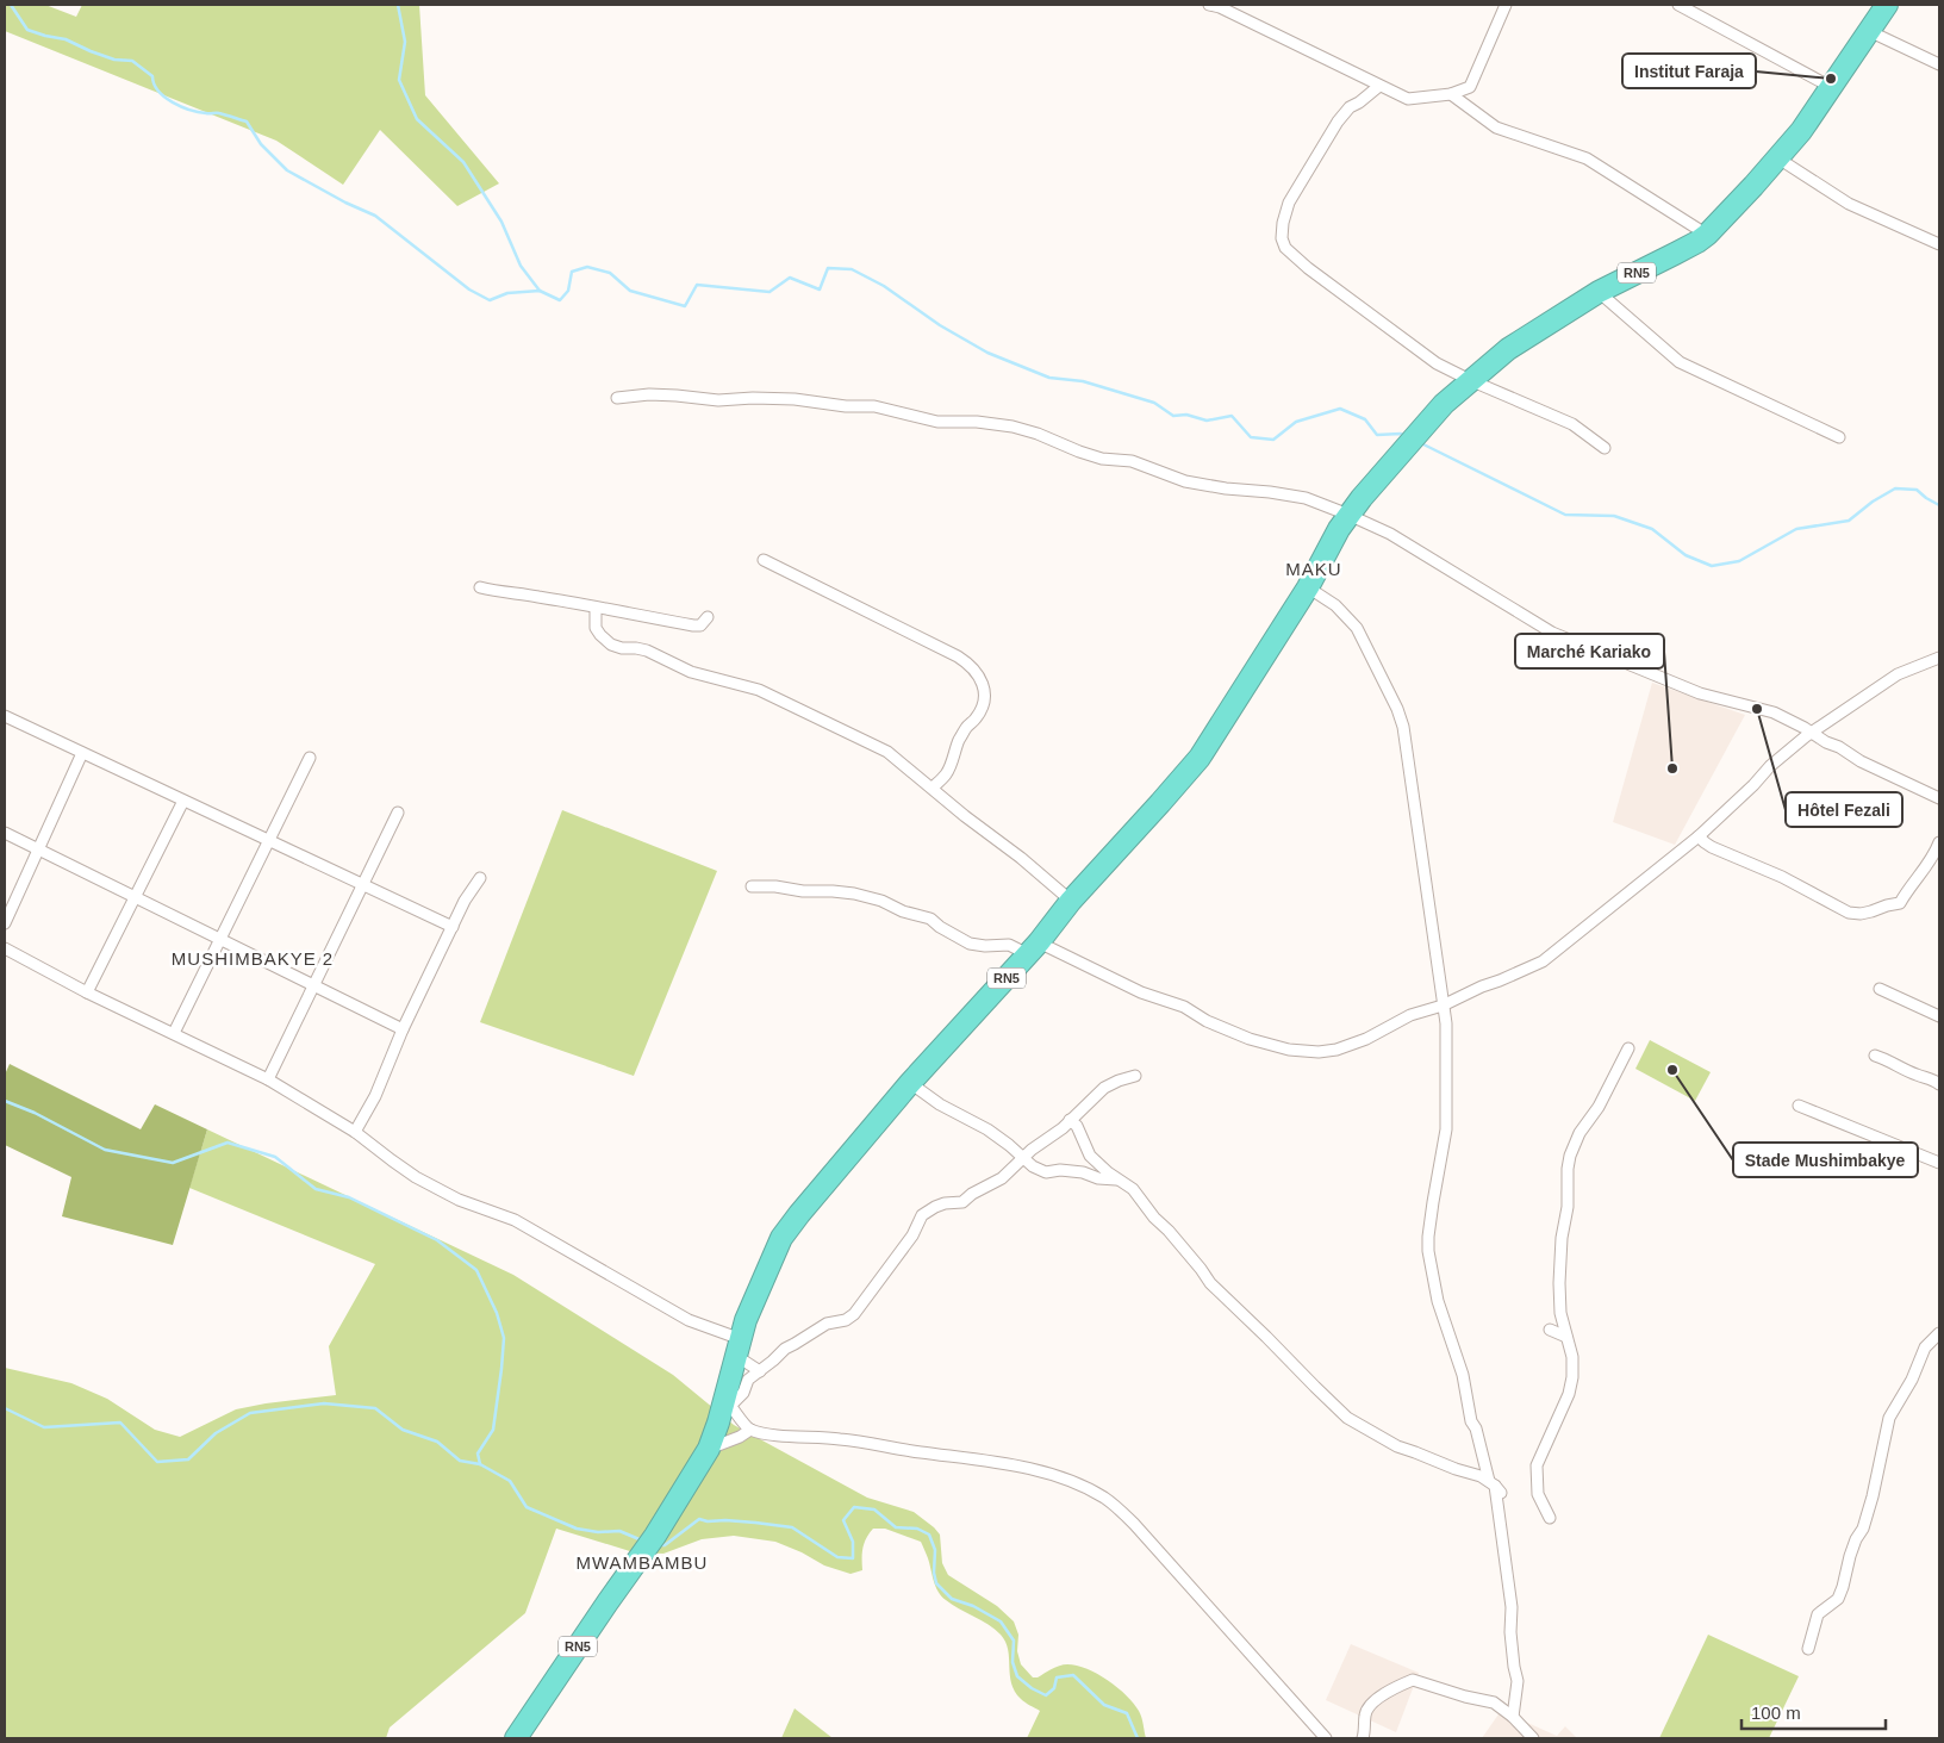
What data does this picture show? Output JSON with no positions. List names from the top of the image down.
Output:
{
  "streets": {
    "highway": ["RN5"]
  },
  "districts": ["MAKU", "MUSHIMBAKYE 2", "MWAMBAMBU"],
  "places": [
    "Institut Faraja",
    "Hôtel Fezali",
    "Marché Kariako",
    "Stade Mushimbakye"
  ],
  "scale_bar": "100 m"
}
